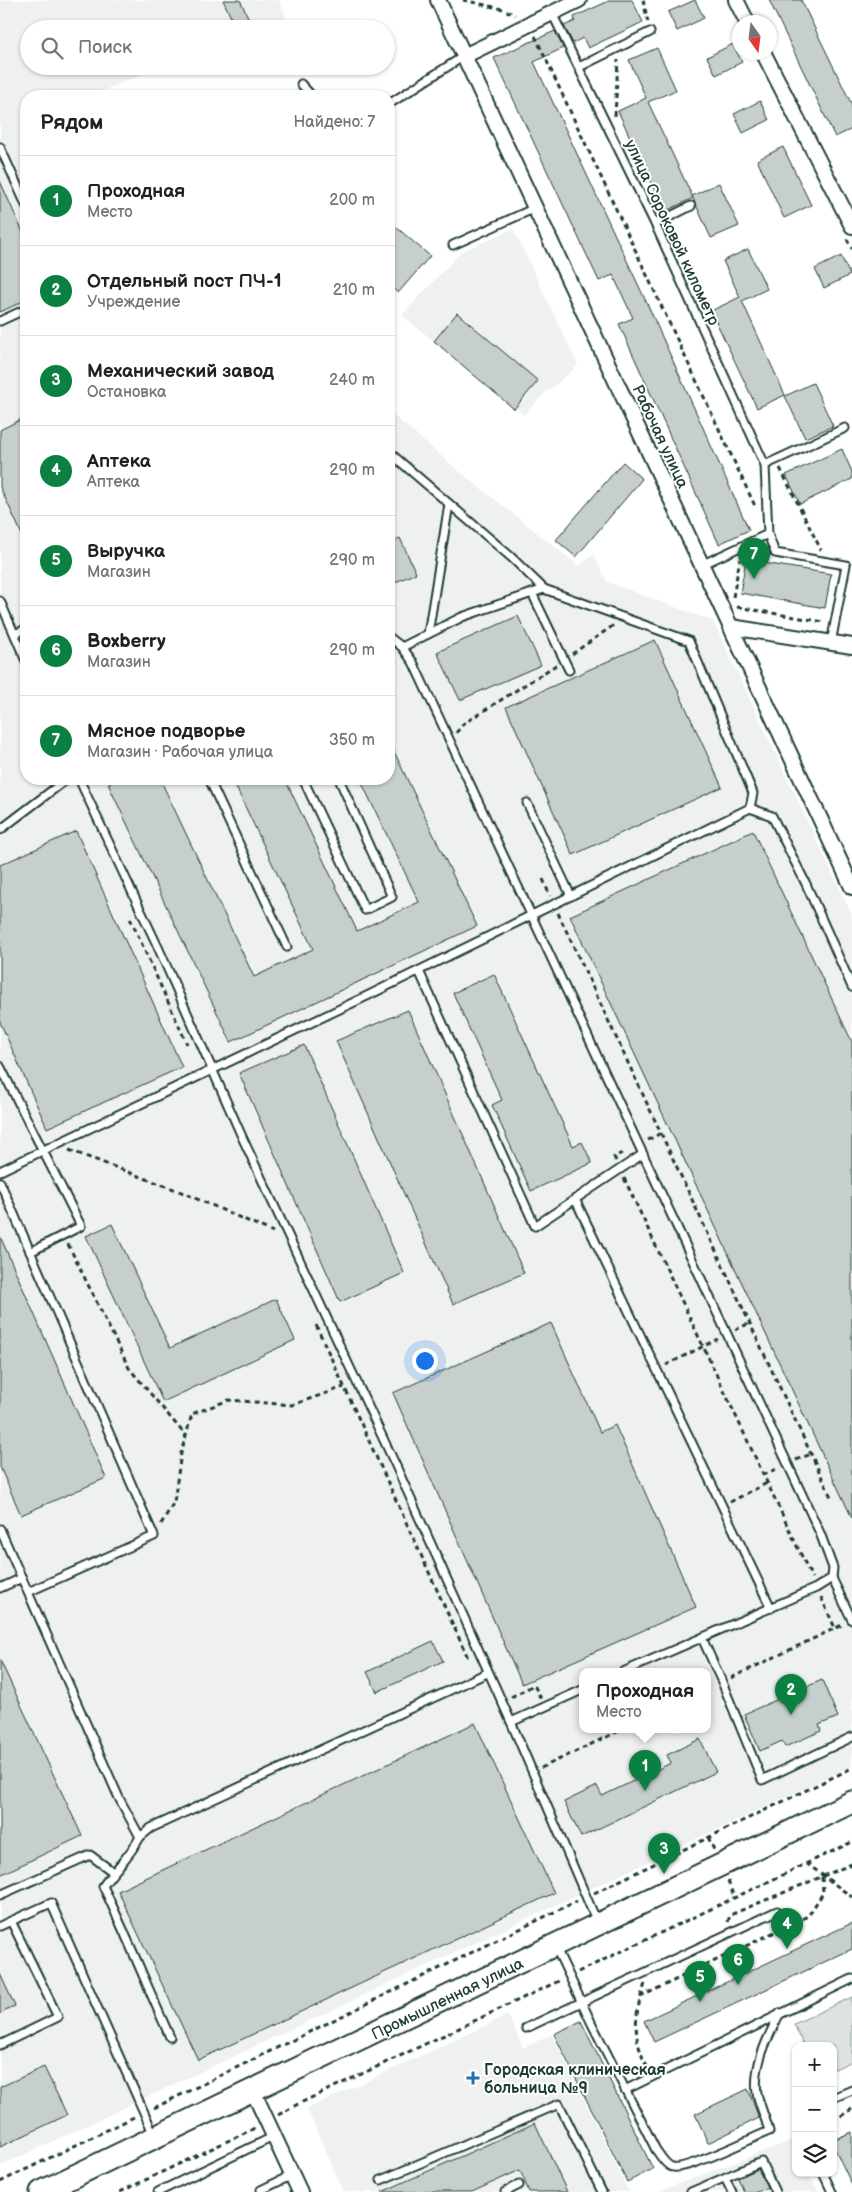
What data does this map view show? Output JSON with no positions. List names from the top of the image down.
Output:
{
  "streets": {
    "main road": ["Промышленная улица"],
    "street": ["Рабочая улица"],
    "lane": ["улица Сороковой километр"]
  },
  "places": {
    "health": ["Городская клиническая больница №9"]
  },
  "north": "bottom",
  "page": {
    "search": "Поиск",
    "heading": ["Рядом", "Найдено: 7"],
    "list": [
      {
        "mark": "1",
        "name": "Проходная",
        "note": "Место",
        "value": "200 m"
      },
      {
        "mark": "2",
        "name": "Отдельный пост ПЧ-1",
        "note": "Учреждение",
        "value": "210 m"
      },
      {
        "mark": "3",
        "name": "Механический завод",
        "note": "Остановка",
        "value": "240 m"
      },
      {
        "mark": "4",
        "name": "Аптека",
        "note": "Аптека",
        "value": "290 m"
      },
      {
        "mark": "5",
        "name": "Выручка",
        "note": "Магазин",
        "value": "290 m"
      },
      {
        "mark": "6",
        "name": "Boxberry",
        "note": "Магазин",
        "value": "290 m"
      },
      {
        "mark": "7",
        "name": "Мясное подворье",
        "note": "Магазин · Рабочая улица",
        "value": "350 m"
      }
    ],
    "pins": [
      "7",
      "2",
      "1",
      "3",
      "4",
      "6",
      "5"
    ],
    "popup": ["Проходная", "Место"],
    "map_buttons": ["+", "−"]
  }
}
